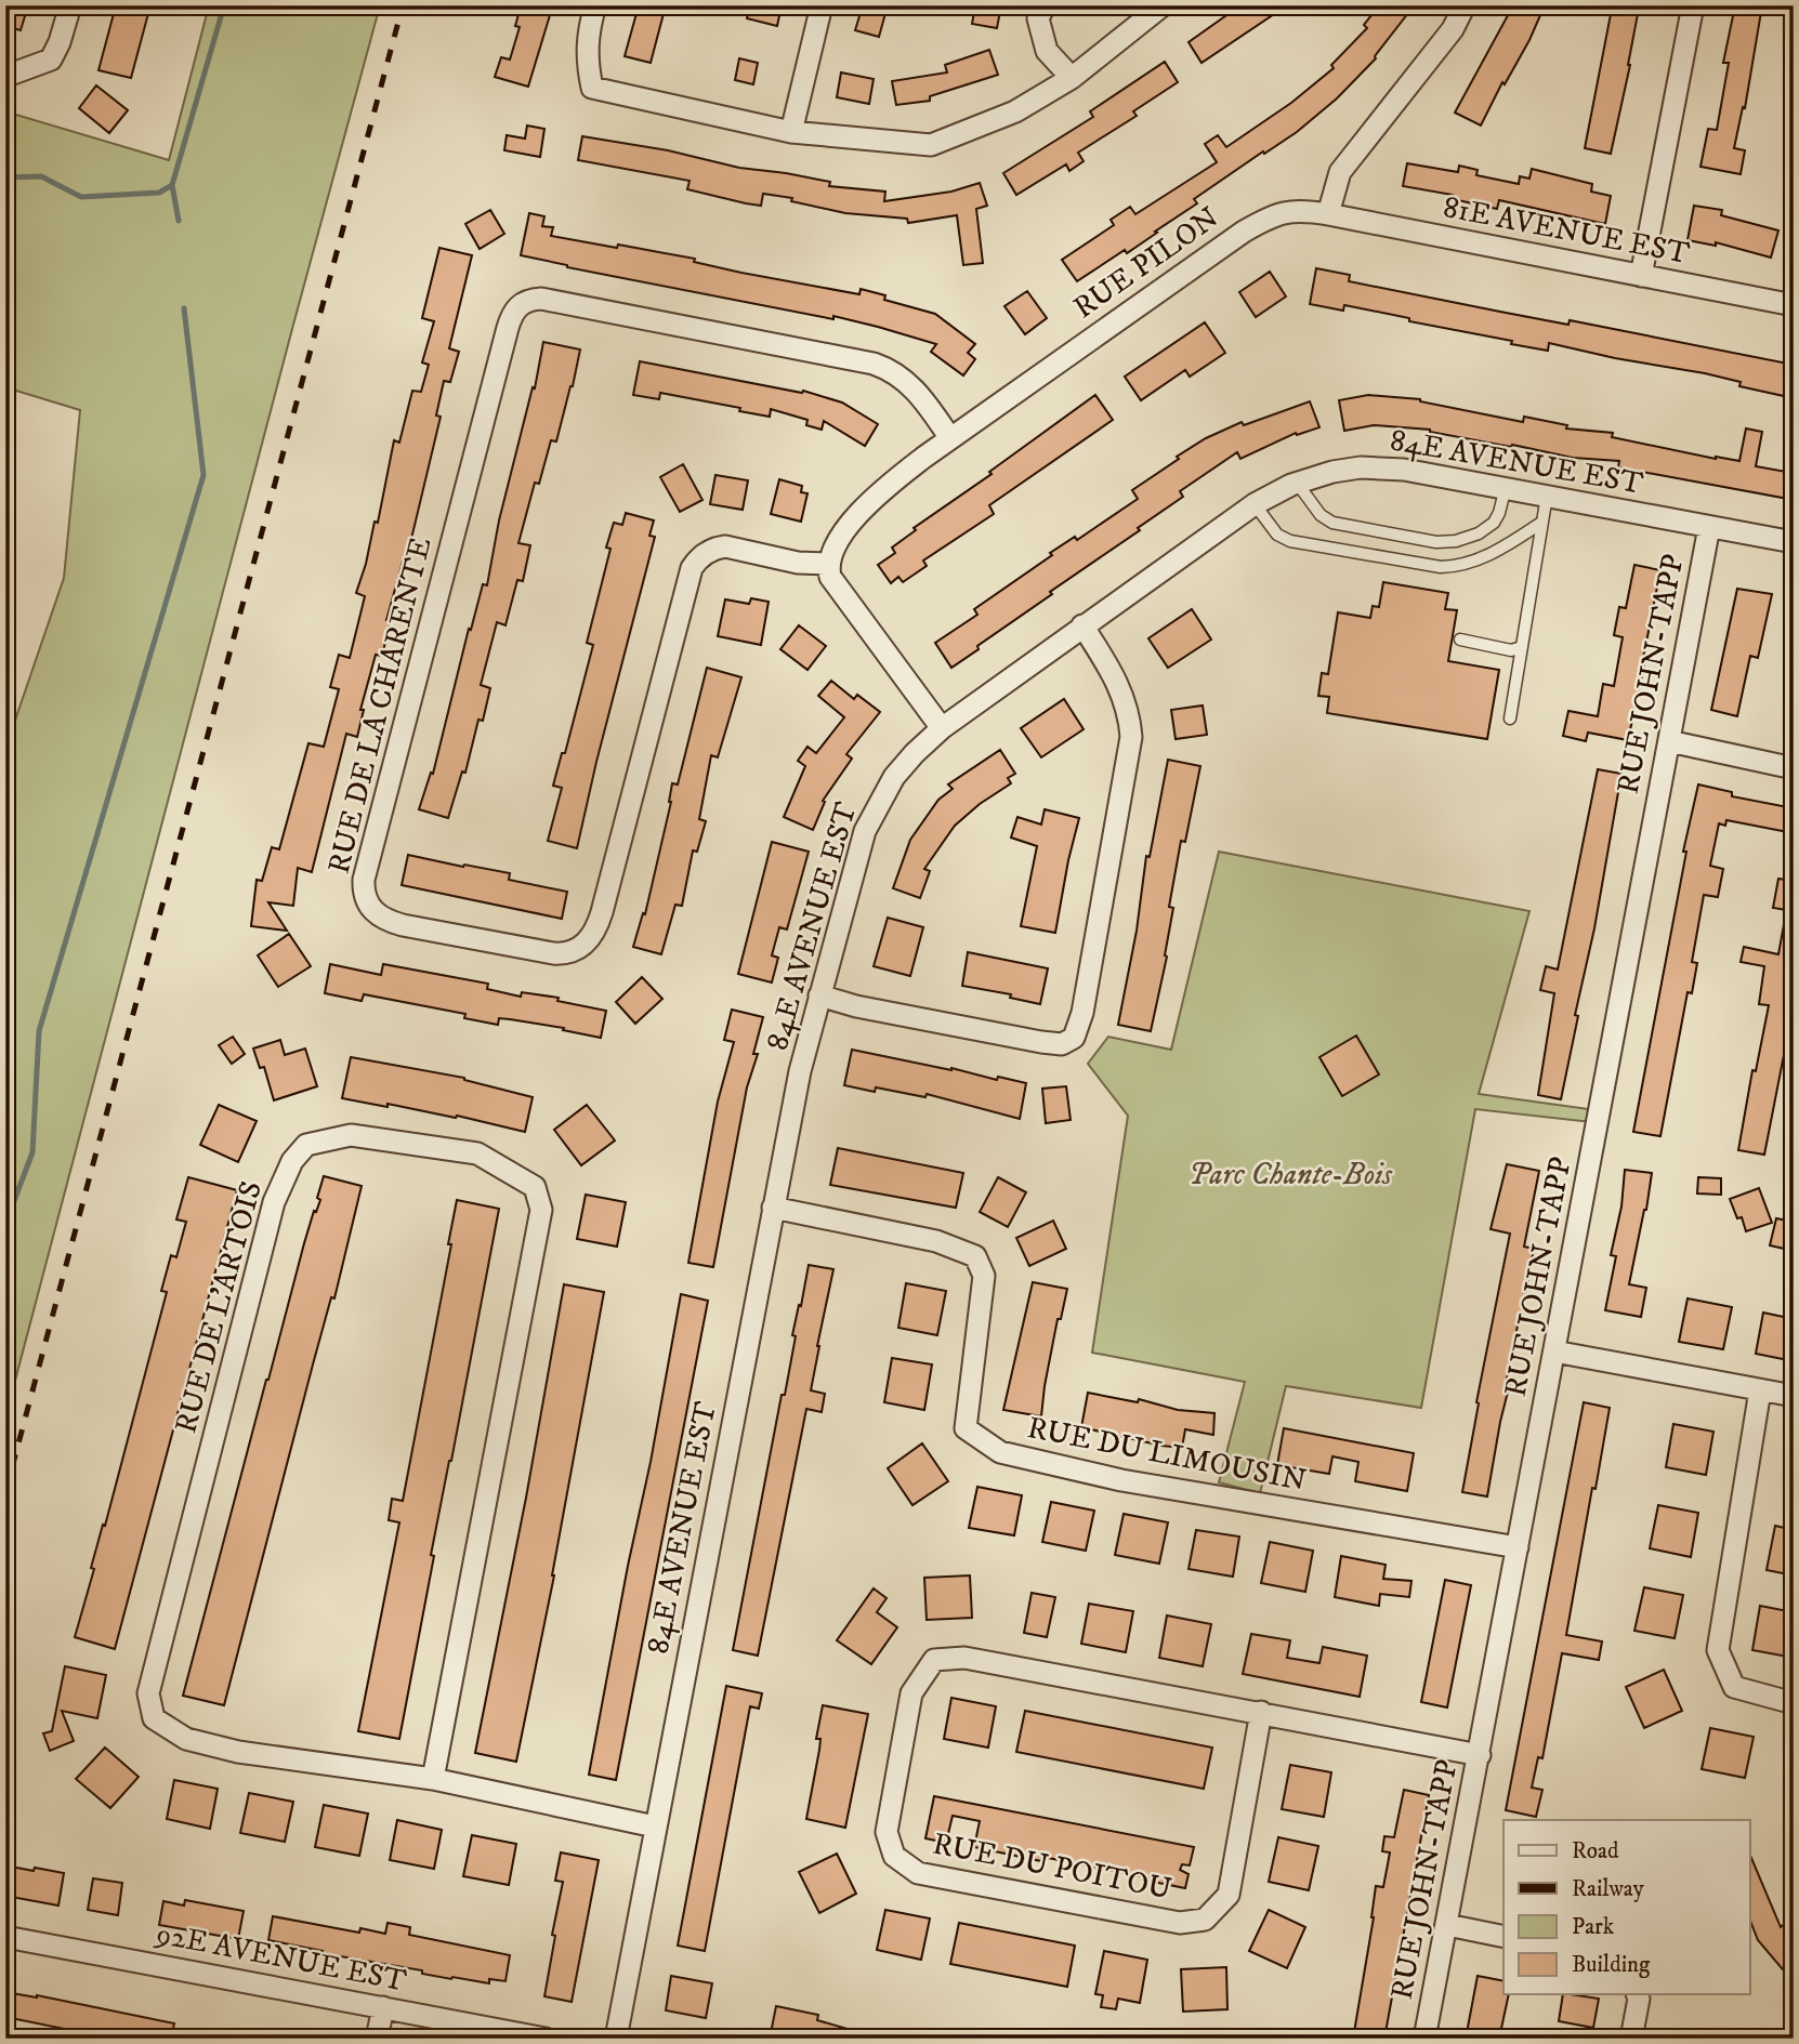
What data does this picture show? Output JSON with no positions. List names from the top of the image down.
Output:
{
  "streets": {
    "street": [
      "81E AVENUE EST",
      "RUE PILON",
      "84E AVENUE EST",
      "RUE JOHN-TAPP",
      "RUE DE LA CHARENTE",
      "RUE DE L'ARTOIS",
      "RUE DU LIMOUSIN",
      "RUE DU POITOU",
      "92E AVENUE EST"
    ]
  },
  "crossings": [
    ["81E AVENUE EST", "RUE PILON"],
    ["RUE PILON", "RUE DE LA CHARENTE"],
    ["84E AVENUE EST", "RUE JOHN-TAPP"],
    ["84E AVENUE EST", "RUE DE L'ARTOIS"],
    ["84E AVENUE EST", "RUE DU LIMOUSIN"],
    ["RUE JOHN-TAPP", "RUE DU LIMOUSIN"],
    ["RUE JOHN-TAPP", "RUE DU POITOU"]
  ],
  "parks": ["Parc Chante-Bois"],
  "legend": [
    "Road",
    "Railway",
    "Park",
    "Building"
  ]
}
